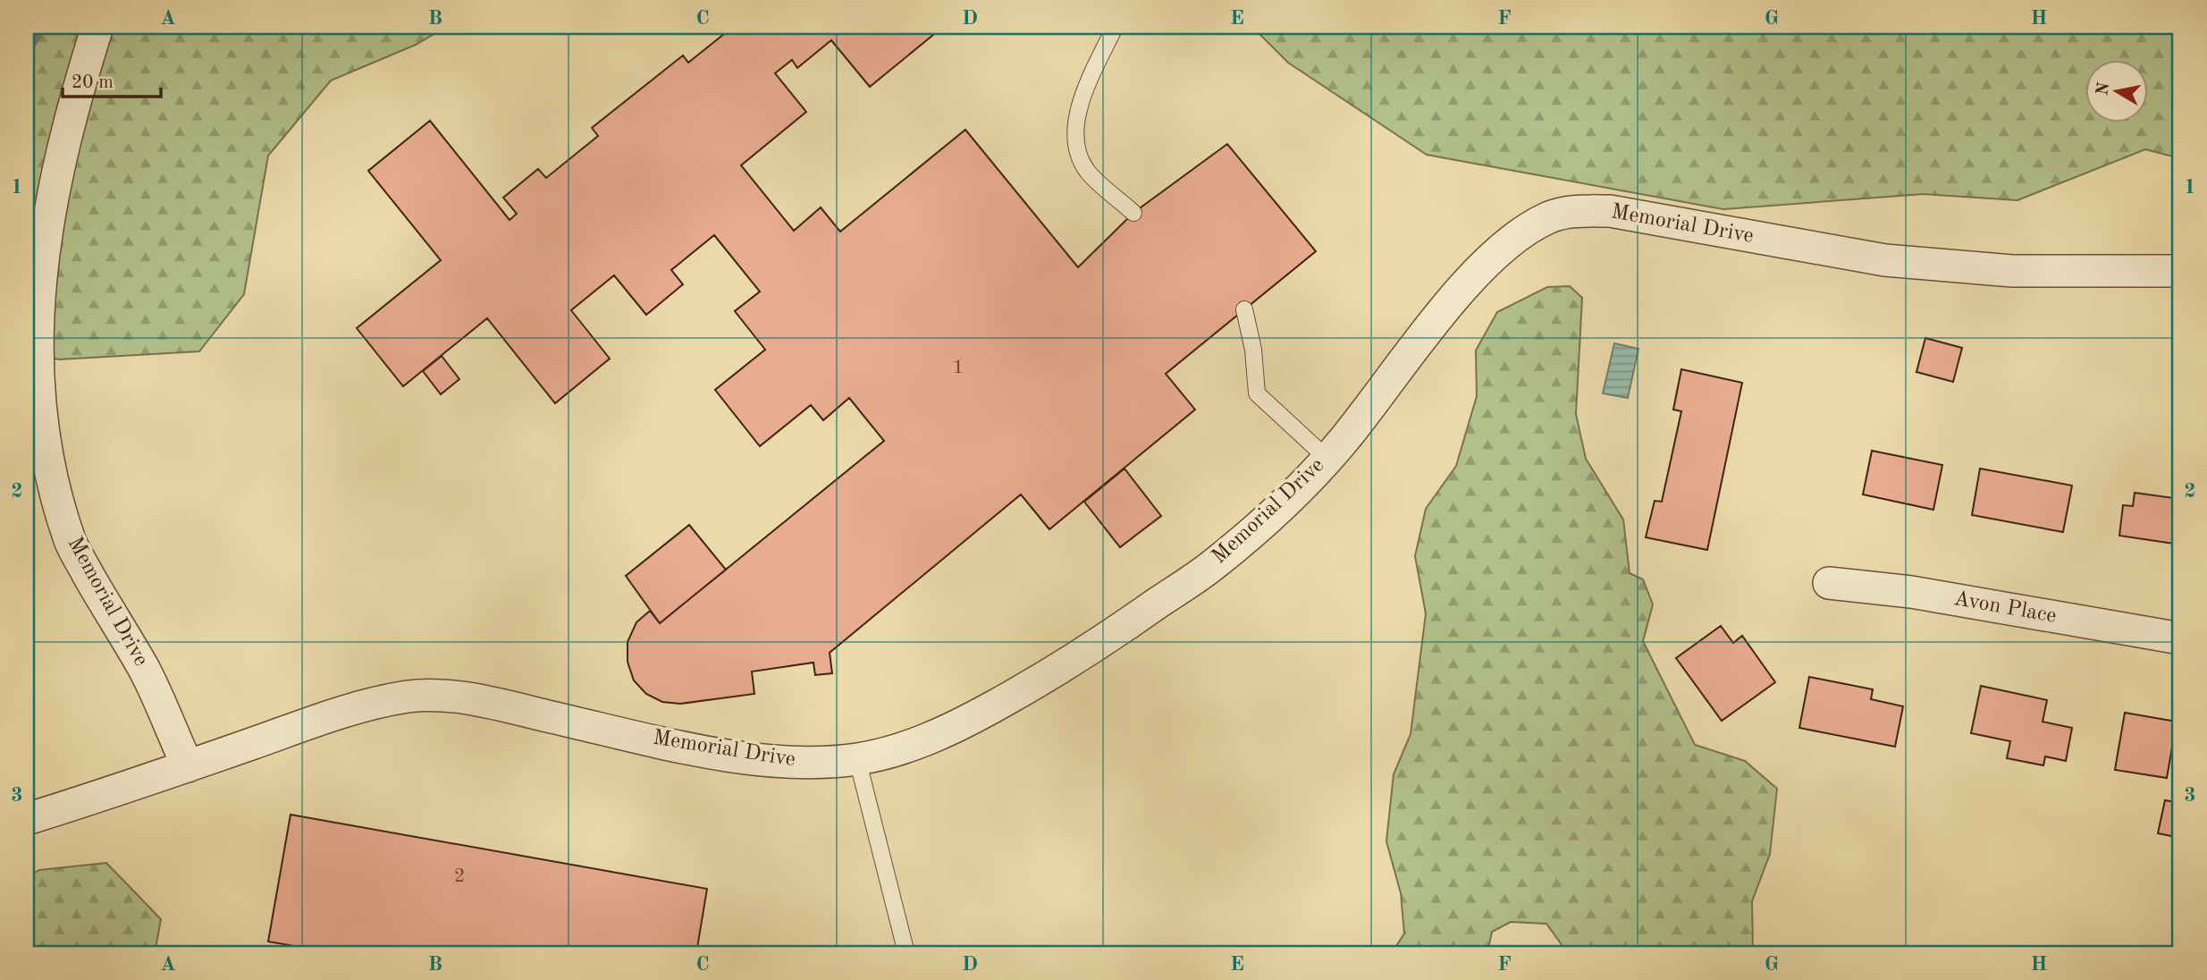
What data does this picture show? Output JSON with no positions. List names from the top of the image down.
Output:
{
  "streets": {
    "street": ["Memorial Drive", "Avon Place"]
  },
  "house_numbers": ["1", "2"],
  "scale_bar": "20 m",
  "north": "left",
  "grid": {
    "columns": [
      "A",
      "B",
      "C",
      "D",
      "E",
      "F",
      "G",
      "H"
    ],
    "rows": ["1", "2", "3"]
  }
}
